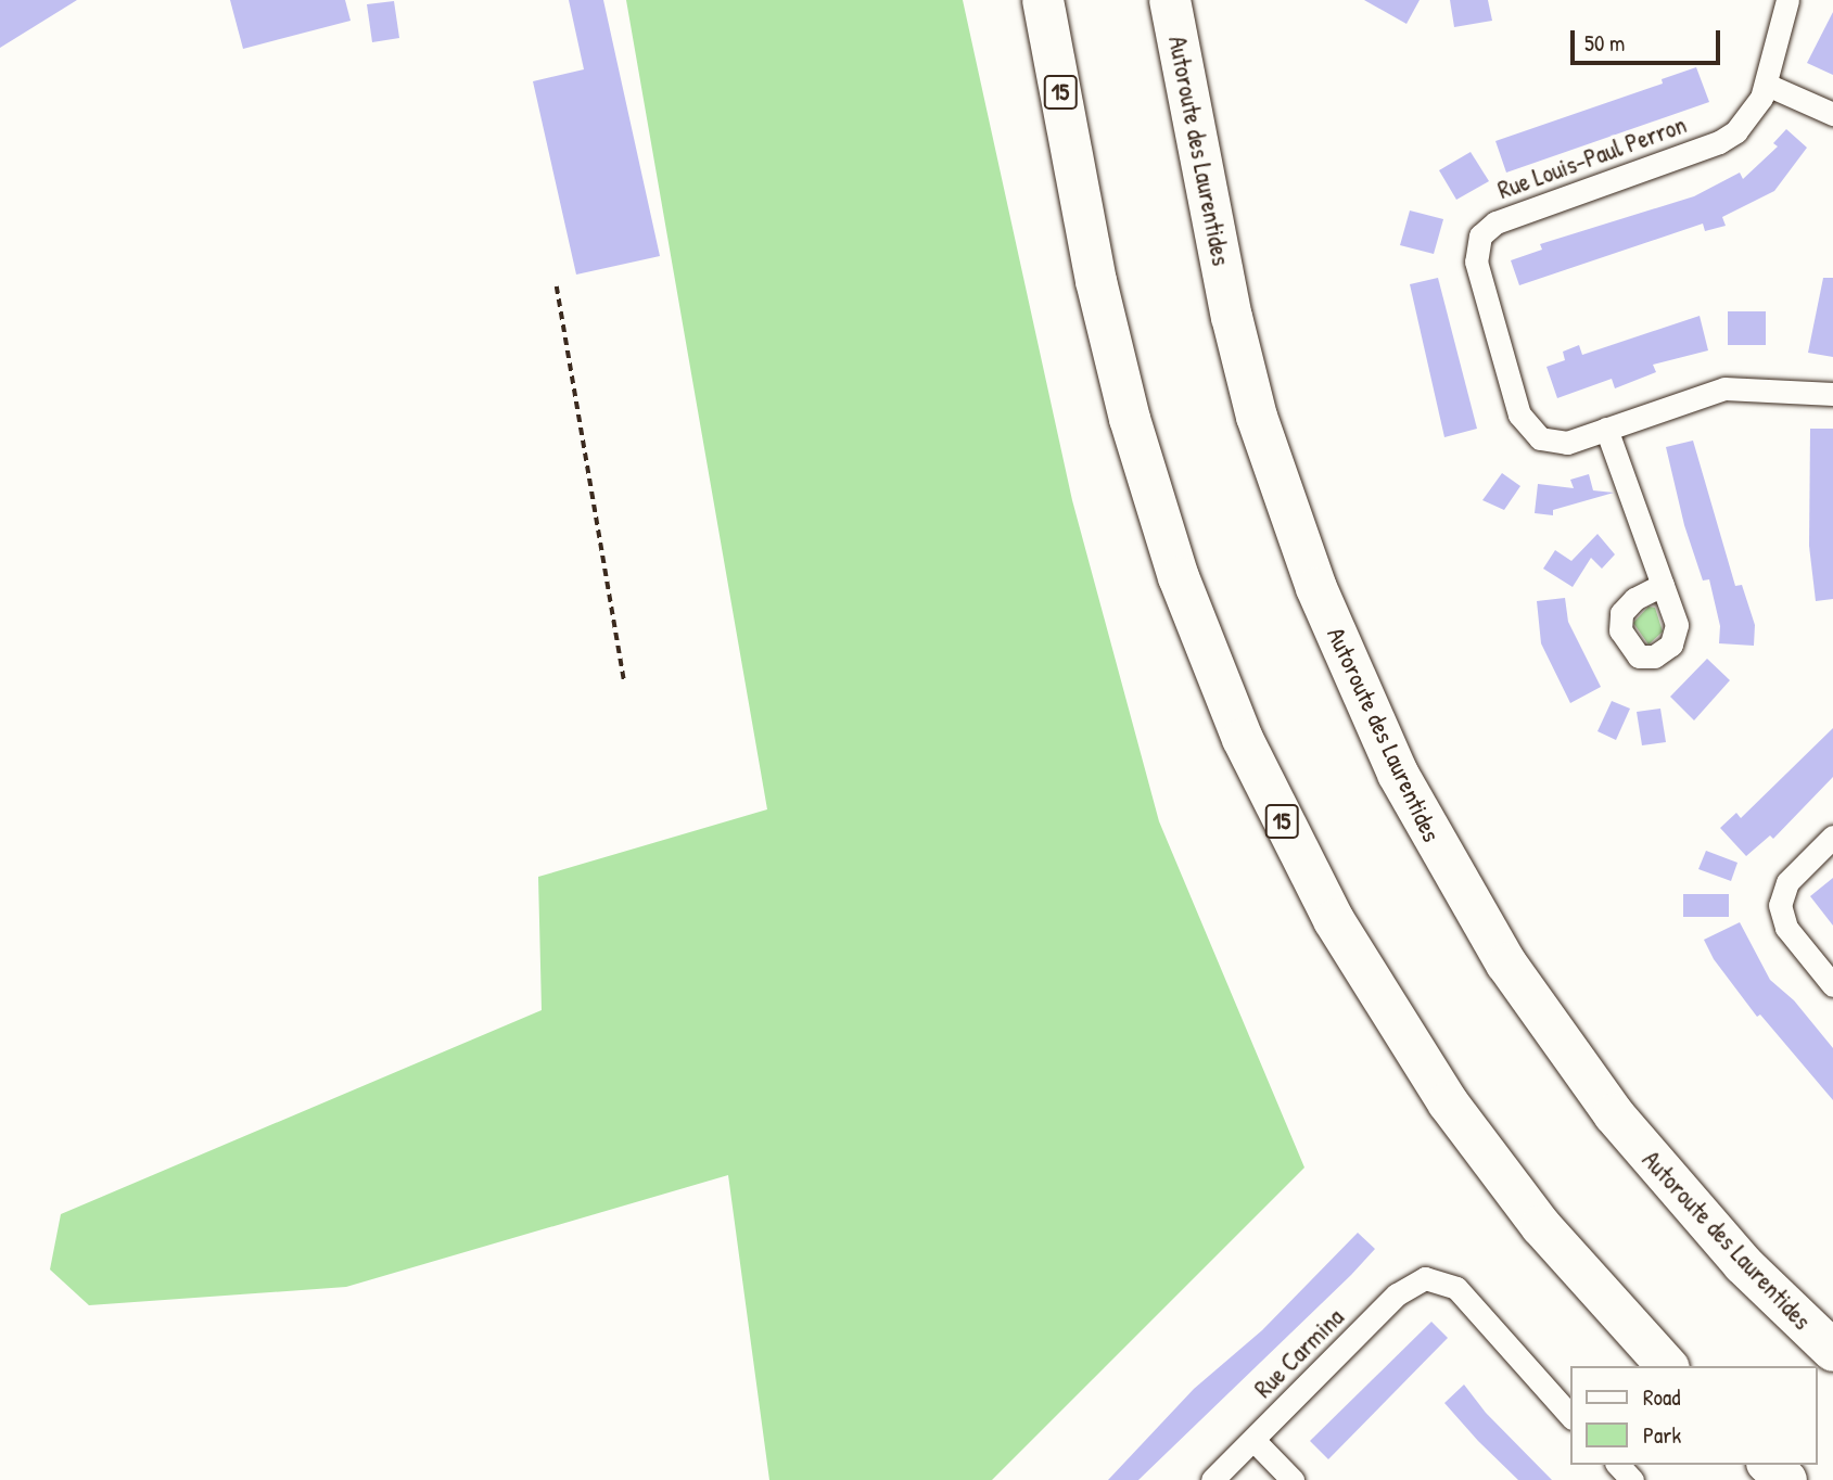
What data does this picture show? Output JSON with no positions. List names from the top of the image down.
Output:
{
  "streets": {
    "highway": ["15", "Autoroute des Laurentides"],
    "street": ["Rue Louis-Paul Perron", "Rue Carmina"]
  },
  "legend": ["Road", "Park"],
  "scale_bar": "50 m"
}
